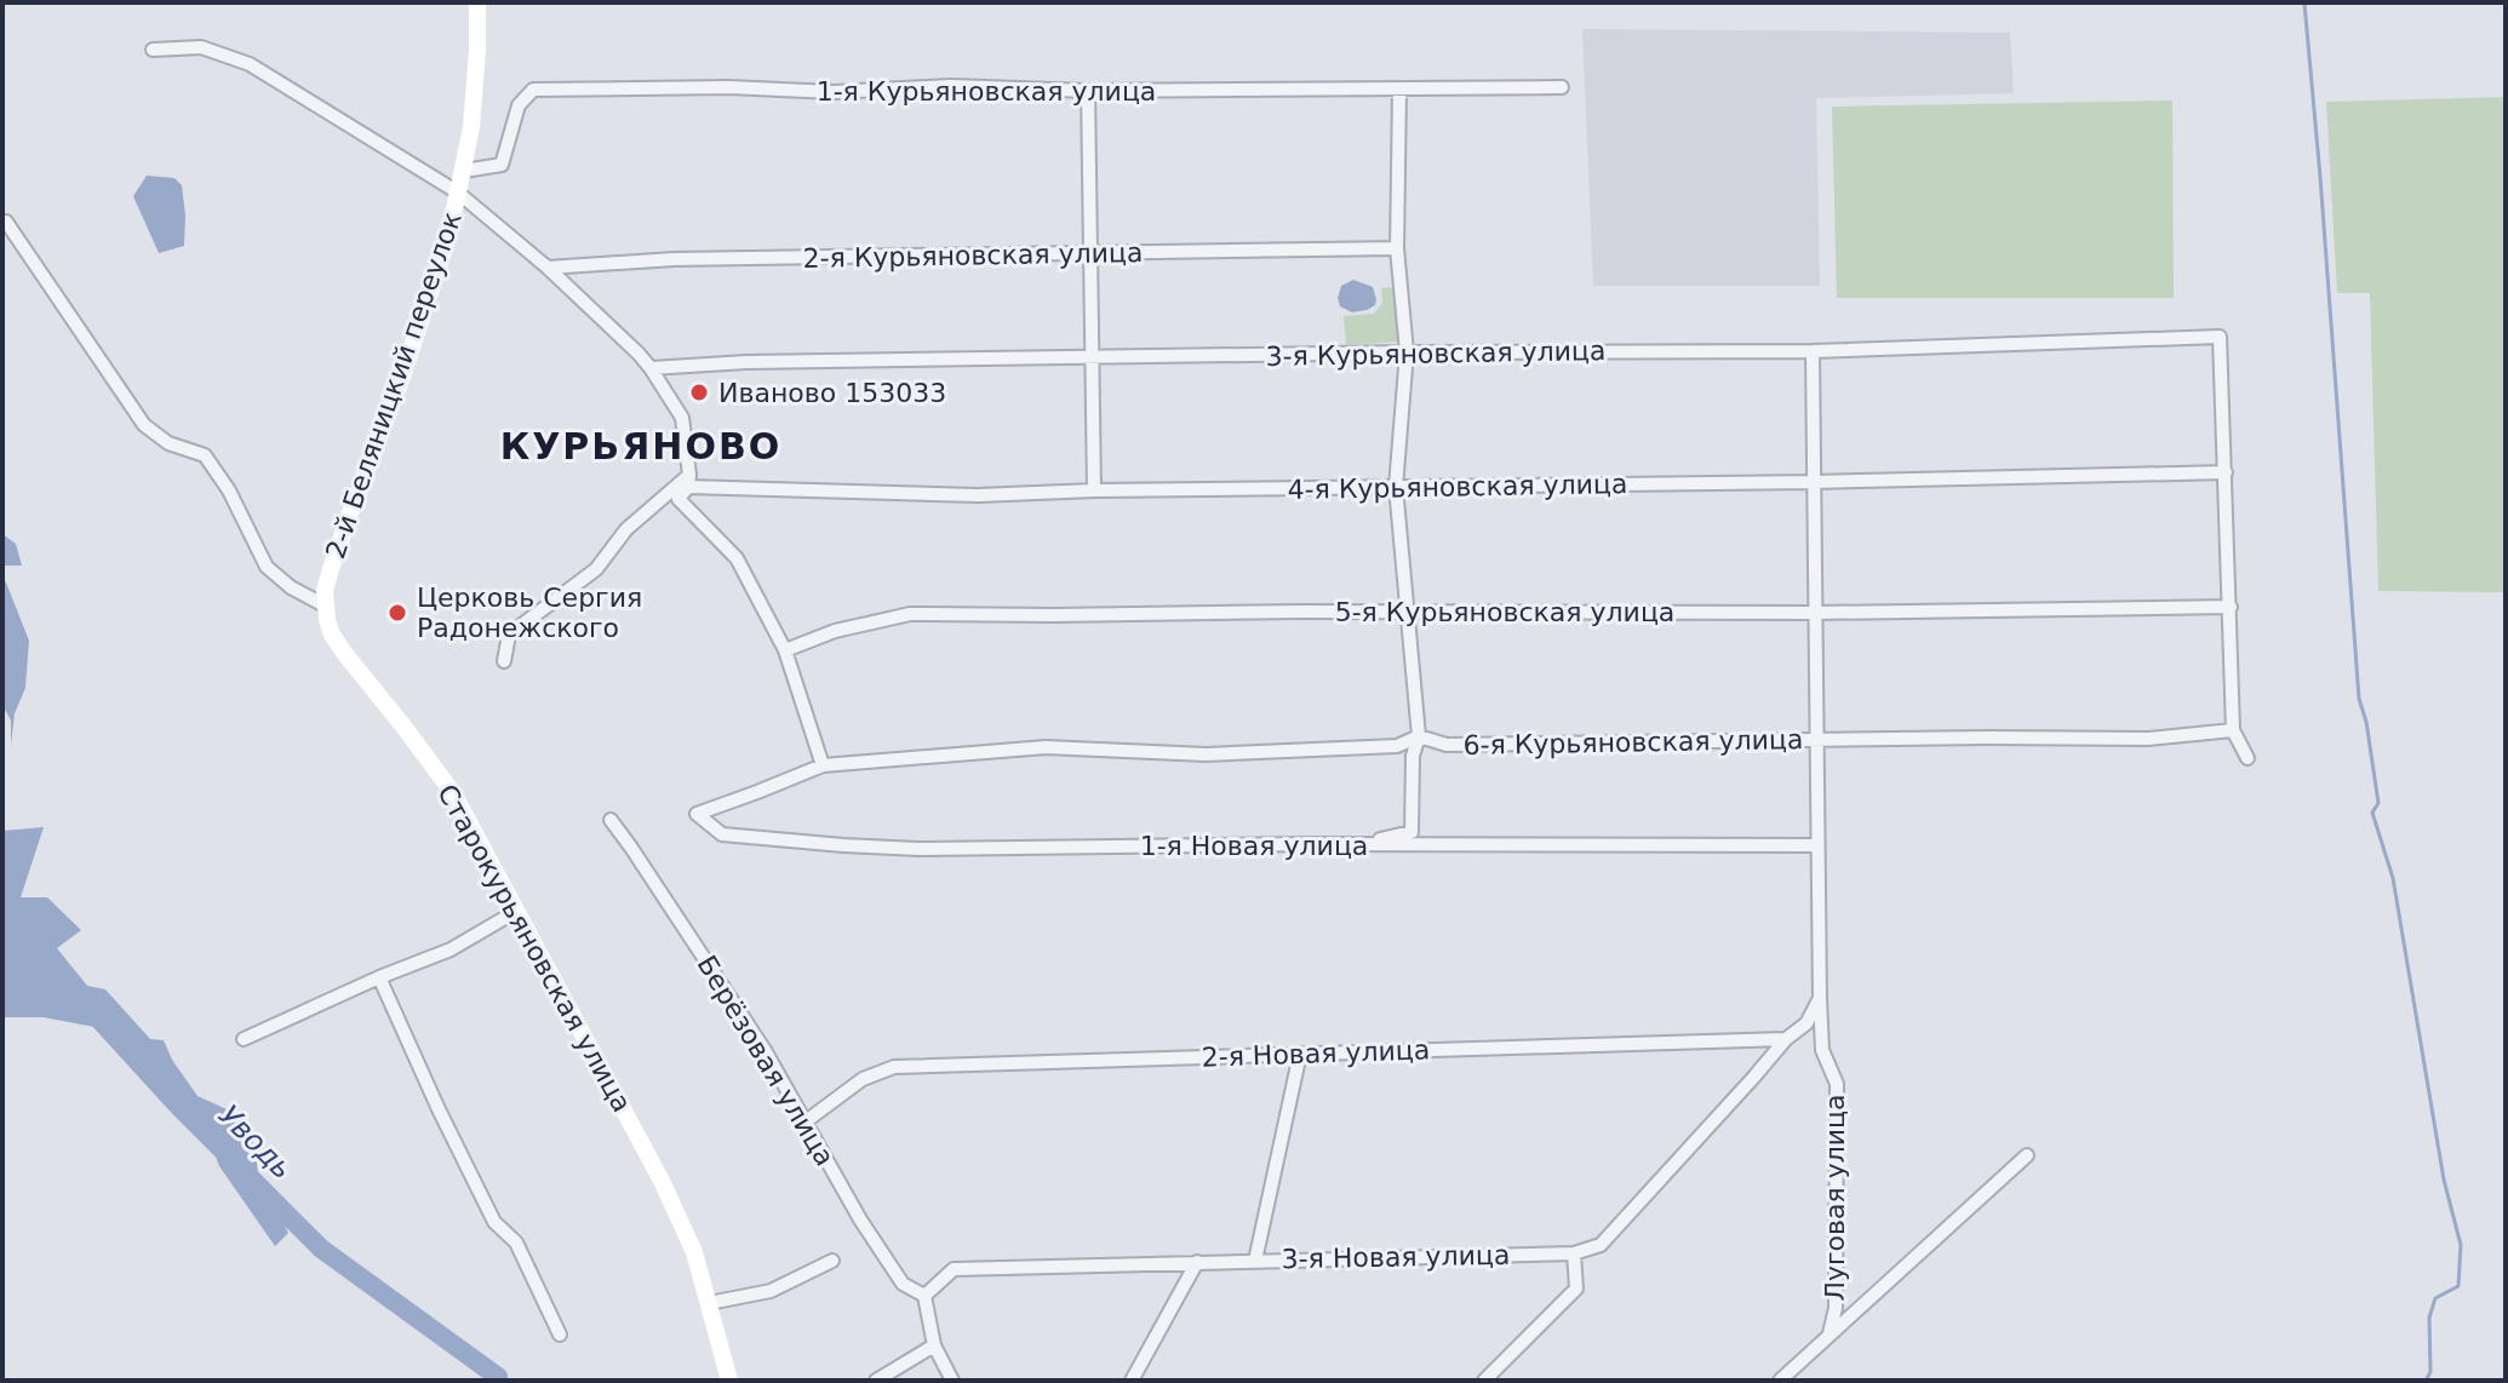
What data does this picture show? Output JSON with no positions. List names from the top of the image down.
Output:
{
  "streets": {
    "main road": ["2-й Беляницкий переулок", "Старокурьяновская улица"],
    "street": [
      "1-я Курьяновская улица",
      "2-я Курьяновская улица",
      "3-я Курьяновская улица",
      "4-я Курьяновская улица",
      "5-я Курьяновская улица",
      "6-я Курьяновская улица",
      "1-я Новая улица",
      "2-я Новая улица",
      "Берёзовая улица",
      "Луговая улица",
      "3-я Новая улица"
    ]
  },
  "crossings": [
    ["1-я Курьяновская улица", "2-й Беляницкий переулок"],
    ["3-я Курьяновская улица", "4-я Курьяновская улица"],
    ["3-я Курьяновская улица", "Луговая улица"],
    ["2-й Беляницкий переулок", "Старокурьяновская улица"],
    ["4-я Курьяновская улица", "Луговая улица"],
    ["5-я Курьяновская улица", "Луговая улица"],
    ["6-я Курьяновская улица", "1-я Новая улица"],
    ["6-я Курьяновская улица", "Луговая улица"],
    ["1-я Новая улица", "Луговая улица"],
    ["2-я Новая улица", "Берёзовая улица"],
    ["2-я Новая улица", "3-я Новая улица"],
    ["Берёзовая улица", "3-я Новая улица"]
  ],
  "districts": ["КУРЬЯНОВО"],
  "water": ["Уводь"],
  "places": ["Иваново 153033", "Церковь Сергия Радонежского"]
}
